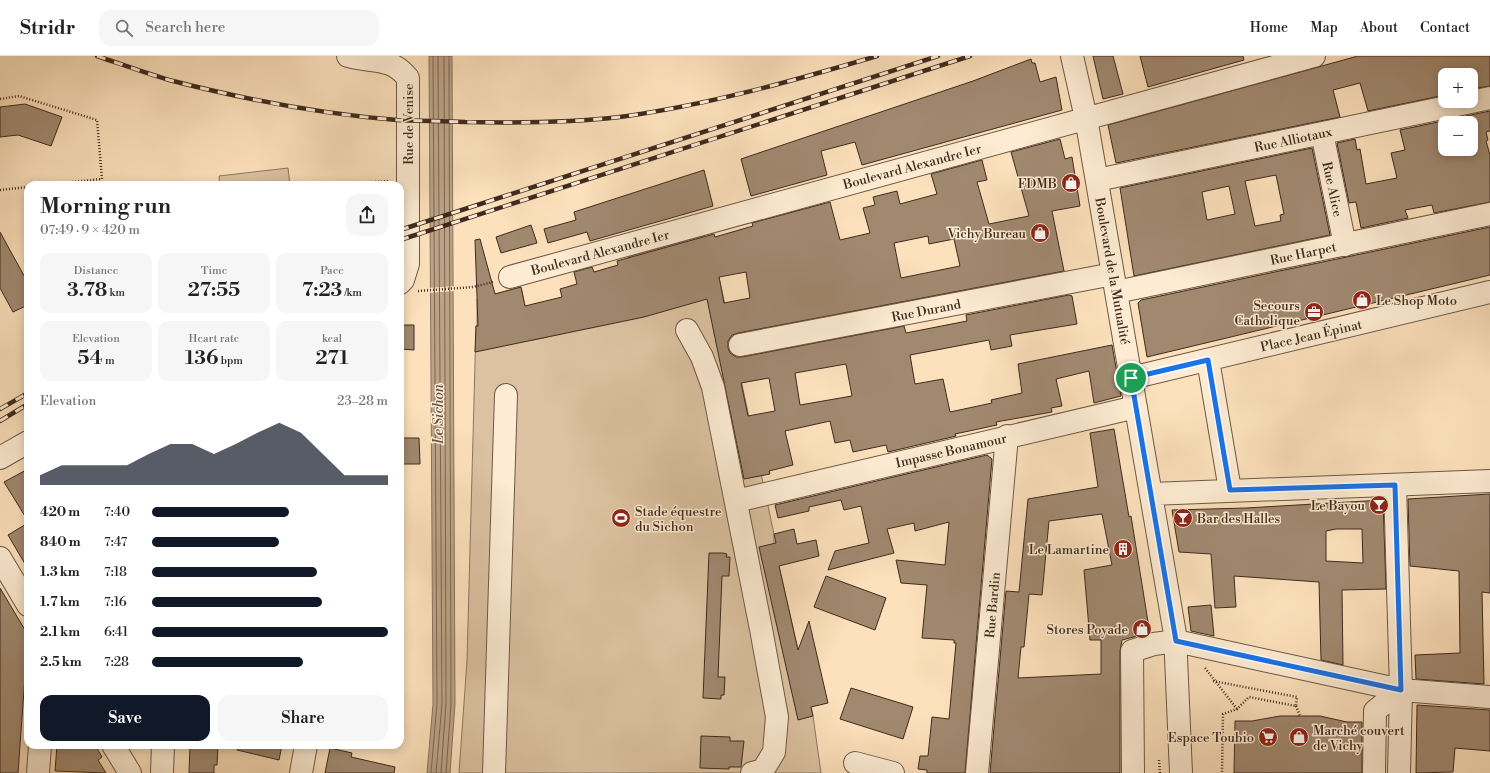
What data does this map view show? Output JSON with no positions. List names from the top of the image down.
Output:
{
  "streets": {
    "street": [
      "Rue de Venise",
      "Rue Alliotaux",
      "Boulevard Alexandre Ier",
      "Rue Alice",
      "Rue Harpet",
      "Boulevard de la Mutualité",
      "Rue Durand",
      "Place Jean Épinat",
      "Impasse Bonamour",
      "Rue Bardin"
    ]
  },
  "crossings": [
    ["Rue Alliotaux", "Rue Alice"],
    ["Rue Alliotaux", "Boulevard de la Mutualité"],
    ["Boulevard Alexandre Ier", "Boulevard de la Mutualité"],
    ["Rue Alice", "Rue Harpet"],
    ["Rue Harpet", "Boulevard de la Mutualité"],
    ["Rue Harpet", "Rue Durand"],
    ["Boulevard de la Mutualité", "Rue Durand"],
    ["Boulevard de la Mutualité", "Place Jean Épinat"],
    ["Boulevard de la Mutualité", "Impasse Bonamour"],
    ["Impasse Bonamour", "Rue Bardin"]
  ],
  "water": ["Le Sichon"],
  "places": {
    "shop": [
      "FDMB",
      "Vichy Bureau",
      "Le Shop Moto",
      "Stores Poyade",
      "Marché couvert de Vichy"
    ],
    "office": ["Secours Catholique"],
    "bar": ["Le Bayou", "Bar des Halles"],
    "sports": ["Stade équestre du Sichon"],
    "building": ["Le Lamartine"],
    "supermarket": ["Espace Toubio"]
  },
  "page": {
    "header": "Stridr",
    "search": "Search here",
    "nav": [
      "Home",
      "Map",
      "About",
      "Contact"
    ],
    "map_buttons": ["+", "−"],
    "heading": ["Morning run", "07:49 · 9 × 420 m"],
    "stats": [
      ["Distance", "3.78 km"],
      ["Time", "27:55"],
      ["Pace", "7:23 /km"],
      ["Elevation", "54 m"],
      ["Heart rate", "136 bpm"],
      ["kcal", "271"]
    ],
    "chart": ["Elevation", "23–28 m"],
    "list": [
      {
        "name": "420 m",
        "note": "7:40"
      },
      {
        "name": "840 m",
        "note": "7:47"
      },
      {
        "name": "1.3 km",
        "note": "7:18"
      },
      {
        "name": "1.7 km",
        "note": "7:16"
      },
      {
        "name": "2.1 km",
        "note": "6:41"
      },
      {
        "name": "2.5 km",
        "note": "7:28"
      }
    ],
    "buttons": ["Save", "Share"]
  }
}
